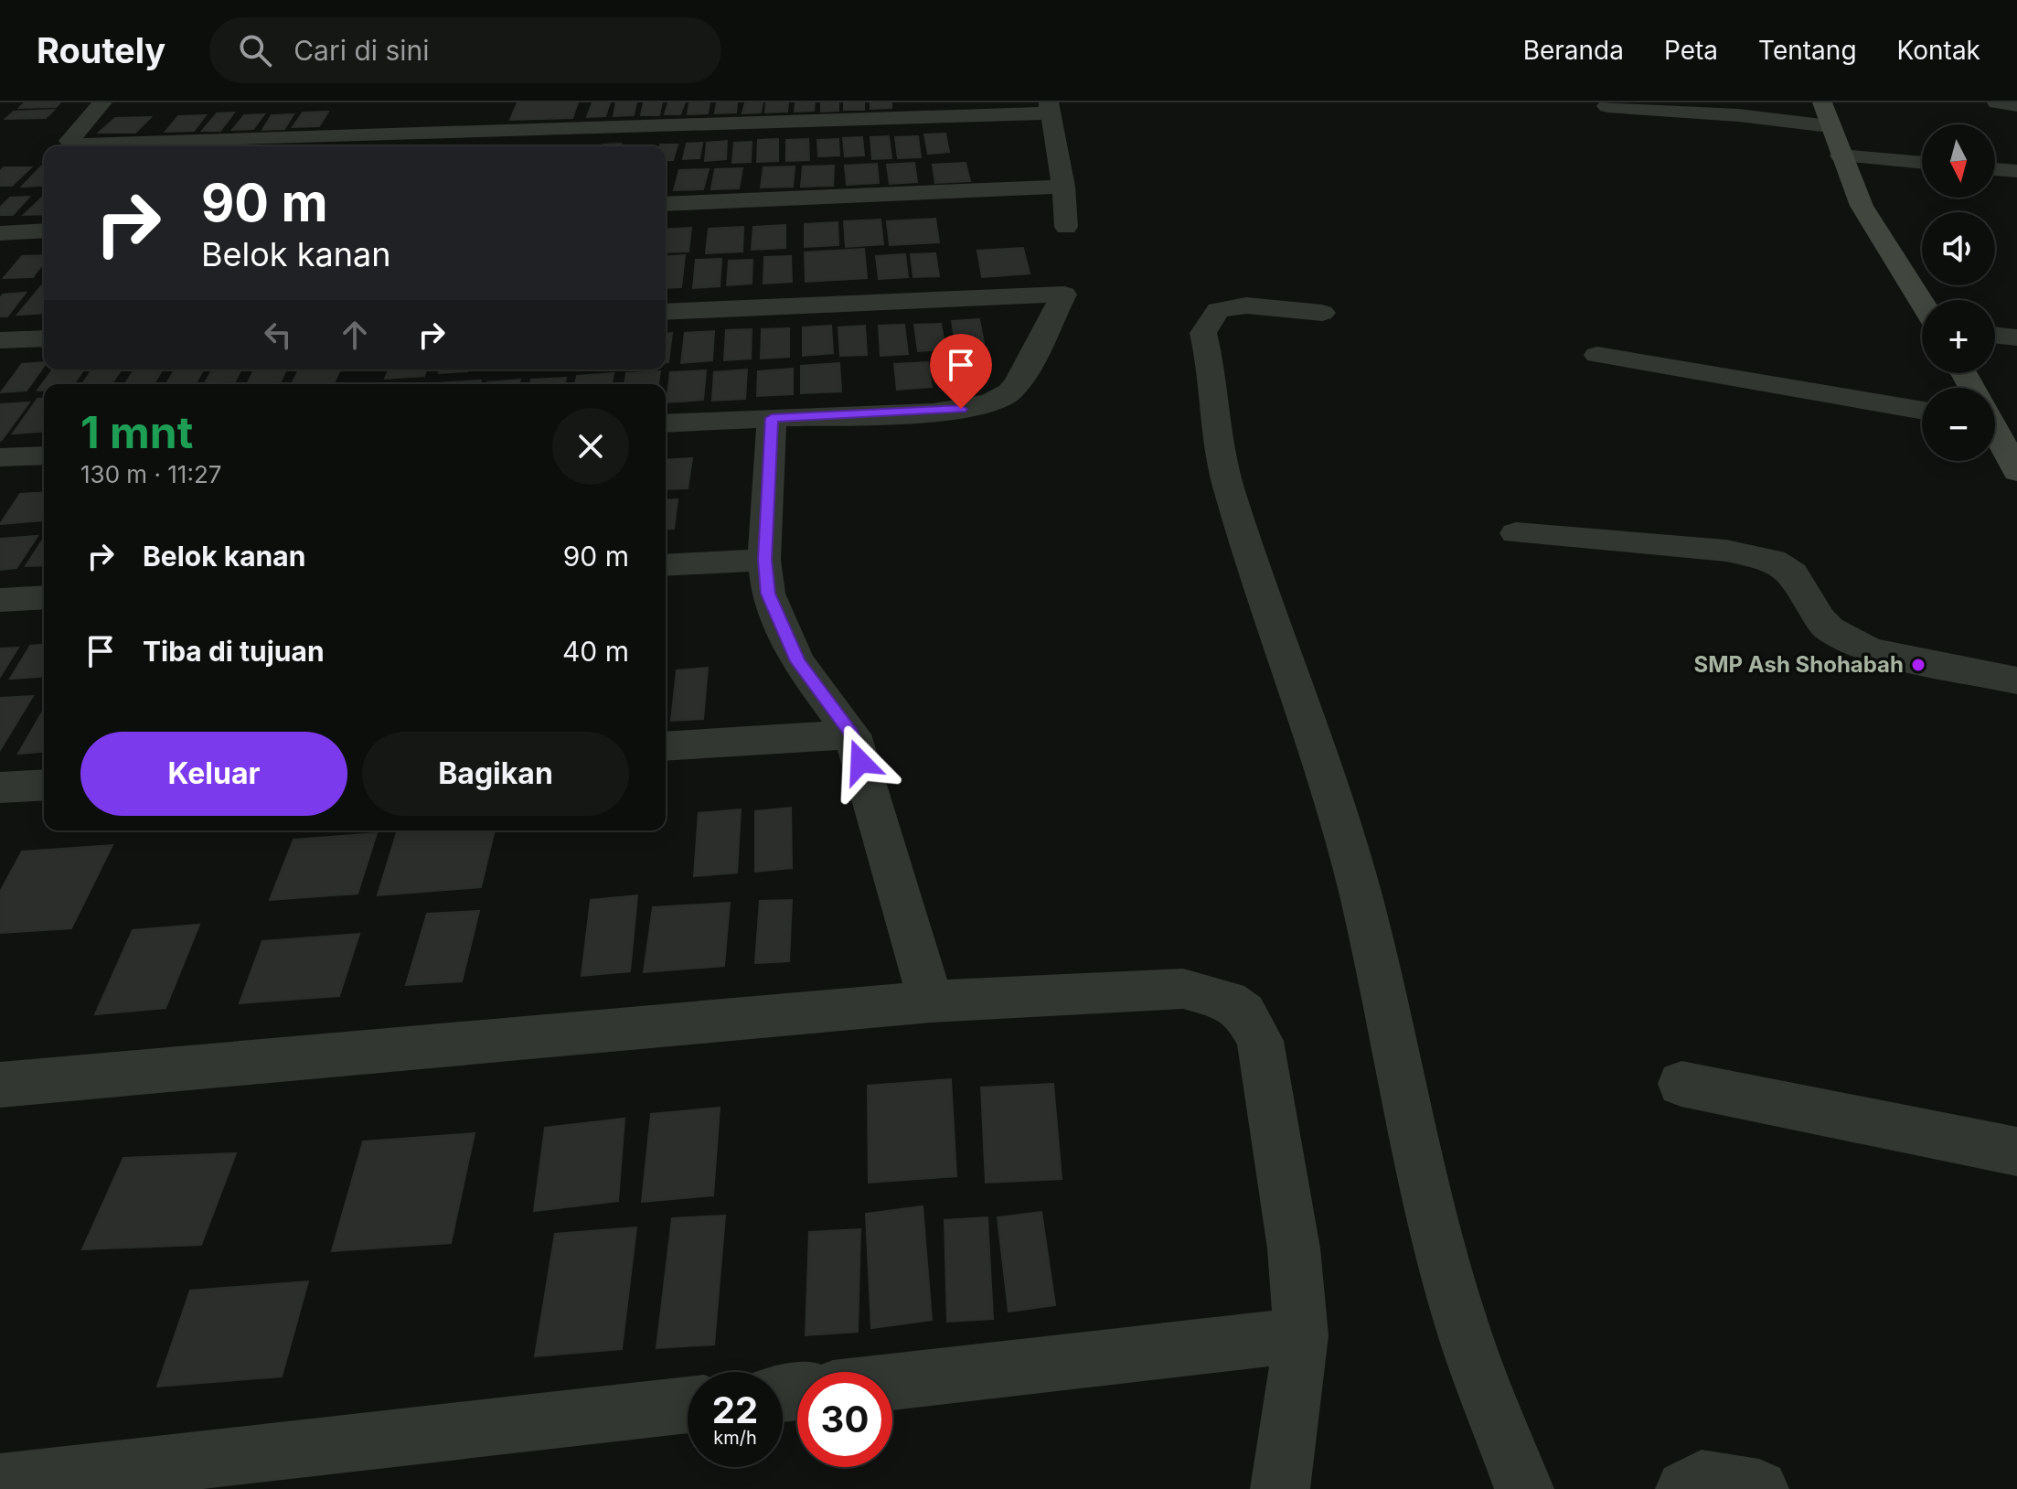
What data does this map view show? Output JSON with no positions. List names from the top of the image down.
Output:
{
  "places": ["SMP Ash Shohabah"],
  "north": "bottom",
  "page": {
    "header": "Routely",
    "search": "Cari di sini",
    "nav": [
      "Beranda",
      "Peta",
      "Tentang",
      "Kontak"
    ],
    "map_buttons": ["+", "−"],
    "turn": ["90 m", "Belok kanan"],
    "heading": ["1 mnt", "130 m · 11:27"],
    "list": [
      {
        "name": "Belok kanan",
        "value": "90 m"
      },
      {
        "name": "Tiba di tujuan",
        "value": "40 m"
      }
    ],
    "buttons": ["Keluar", "Bagikan"],
    "speed": "22 km/h",
    "limit": "30"
  }
}
